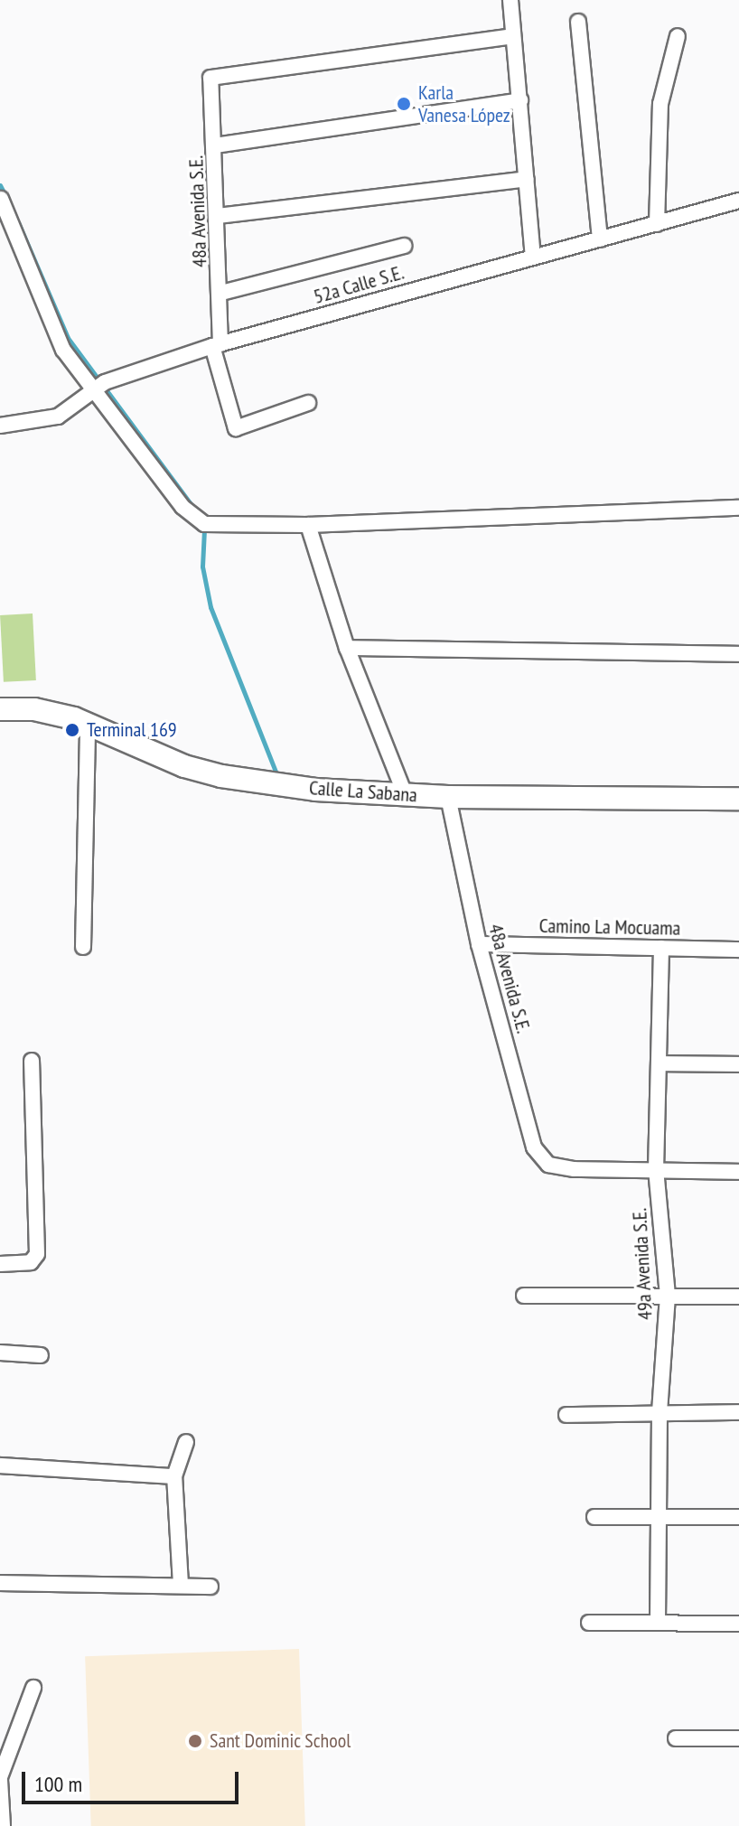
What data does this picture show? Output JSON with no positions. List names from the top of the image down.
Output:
{
  "streets": {
    "street": [
      "48a Avenida S.E.",
      "52a Calle S.E.",
      "Calle La Sabana",
      "Camino La Mocuama",
      "49a Avenida S.E."
    ]
  },
  "crossings": [
    ["48a Avenida S.E.", "52a Calle S.E."],
    ["48a Avenida S.E.", "Calle La Sabana"],
    ["48a Avenida S.E.", "Camino La Mocuama"],
    ["48a Avenida S.E.", "49a Avenida S.E."],
    ["Camino La Mocuama", "49a Avenida S.E."]
  ],
  "places": ["Karla Vanesa López", "Terminal 169", "Sant Dominic School"],
  "scale_bar": "100 m"
}
